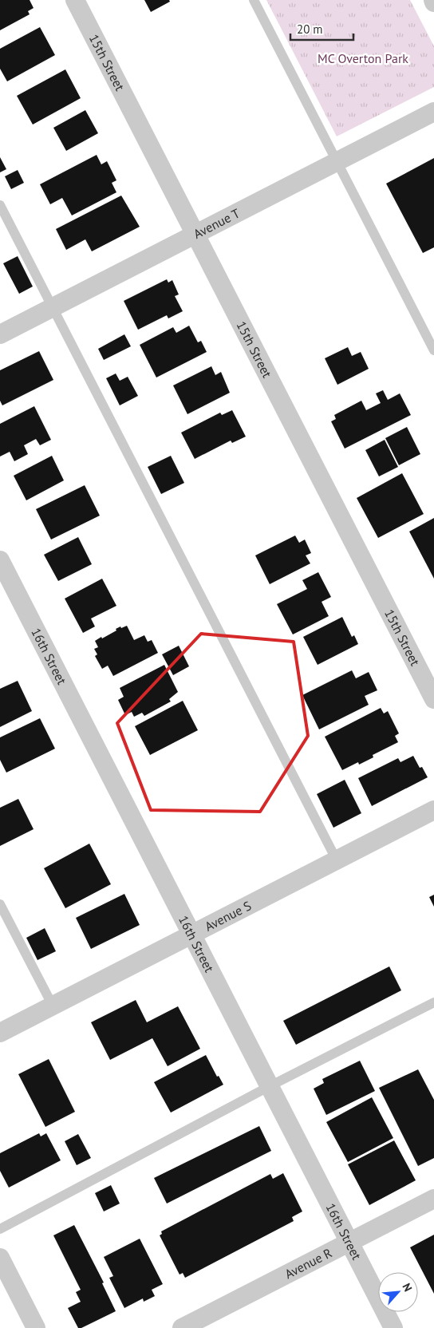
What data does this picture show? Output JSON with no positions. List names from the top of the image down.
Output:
{
  "streets": {
    "street": [
      "15th Street",
      "Avenue T",
      "16th Street",
      "Avenue S",
      "Avenue R"
    ]
  },
  "crossings": [
    ["15th Street", "Avenue T"],
    ["16th Street", "Avenue S"],
    ["16th Street", "Avenue R"]
  ],
  "parks": ["MC Overton Park"],
  "scale_bar": "20 m",
  "north": "top right"
}
